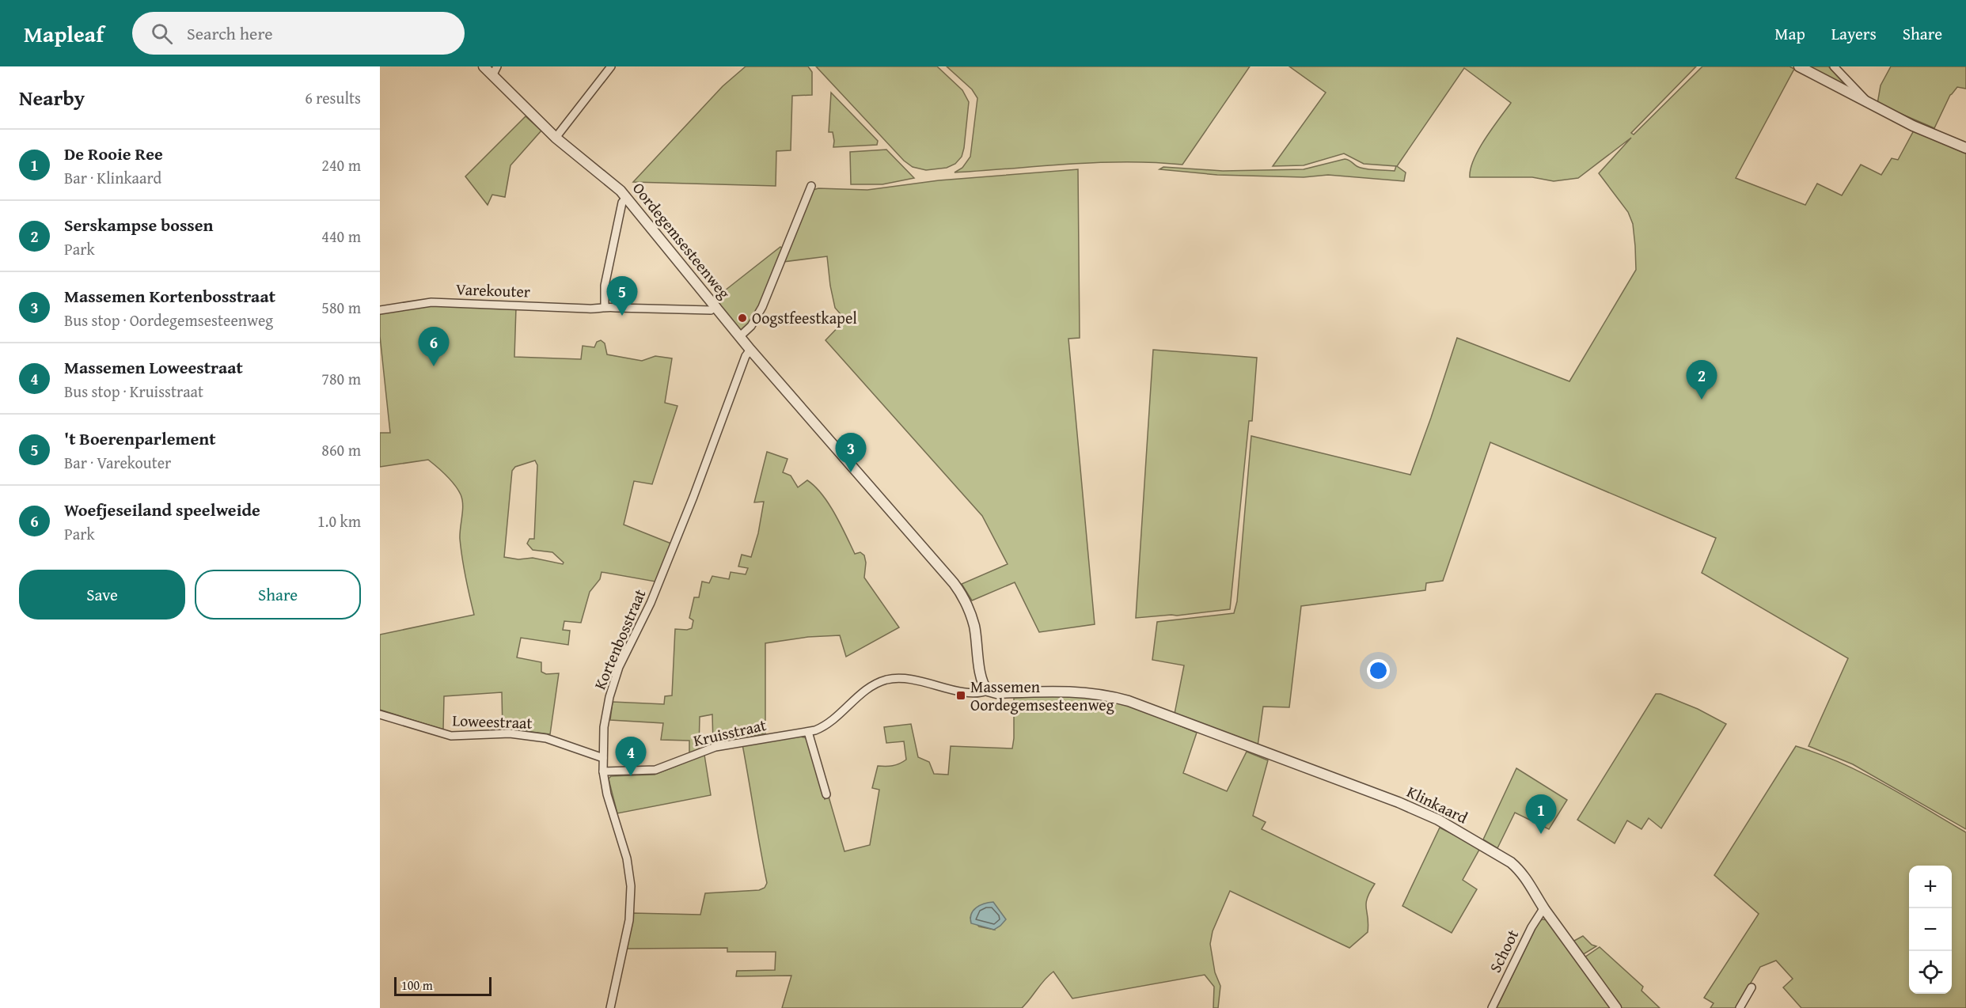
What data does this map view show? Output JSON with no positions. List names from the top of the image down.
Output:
{
  "streets": {
    "street": [
      "Oordegemsesteenweg",
      "Varekouter",
      "Kortenbosstraat",
      "Loweestraat",
      "Kruisstraat",
      "Klinkaard",
      "Schoot"
    ]
  },
  "crossings": [
    ["Oordegemsesteenweg", "Varekouter"],
    ["Oordegemsesteenweg", "Kortenbosstraat"],
    ["Oordegemsesteenweg", "Kruisstraat"],
    ["Oordegemsesteenweg", "Klinkaard"],
    ["Kortenbosstraat", "Loweestraat"],
    ["Kortenbosstraat", "Kruisstraat"],
    ["Kruisstraat", "Klinkaard"],
    ["Klinkaard", "Schoot"]
  ],
  "places": {
    "other": ["Oogstfeestkapel"],
    "transit": ["Massemen Oordegemsesteenweg"]
  },
  "scale_bar": "100 m",
  "page": {
    "header": "Mapleaf",
    "search": "Search here",
    "nav": ["Map", "Layers", "Share"],
    "heading": ["Nearby", "6 results"],
    "list": [
      {
        "mark": "1",
        "name": "De Rooie Ree",
        "note": "Bar · Klinkaard",
        "value": "240 m"
      },
      {
        "mark": "2",
        "name": "Serskampse bossen",
        "note": "Park",
        "value": "440 m"
      },
      {
        "mark": "3",
        "name": "Massemen Kortenbosstraat",
        "note": "Bus stop · Oordegemsesteenweg",
        "value": "580 m"
      },
      {
        "mark": "4",
        "name": "Massemen Loweestraat",
        "note": "Bus stop · Kruisstraat",
        "value": "780 m"
      },
      {
        "mark": "5",
        "name": "'t Boerenparlement",
        "note": "Bar · Varekouter",
        "value": "860 m"
      },
      {
        "mark": "6",
        "name": "Woefjeseiland speelweide",
        "note": "Park",
        "value": "1.0 km"
      }
    ],
    "pins": [
      "5",
      "6",
      "2",
      "3",
      "4",
      "1"
    ],
    "buttons": ["Save", "Share"],
    "map_buttons": ["+", "−"],
    "scale": "100 m"
  }
}
